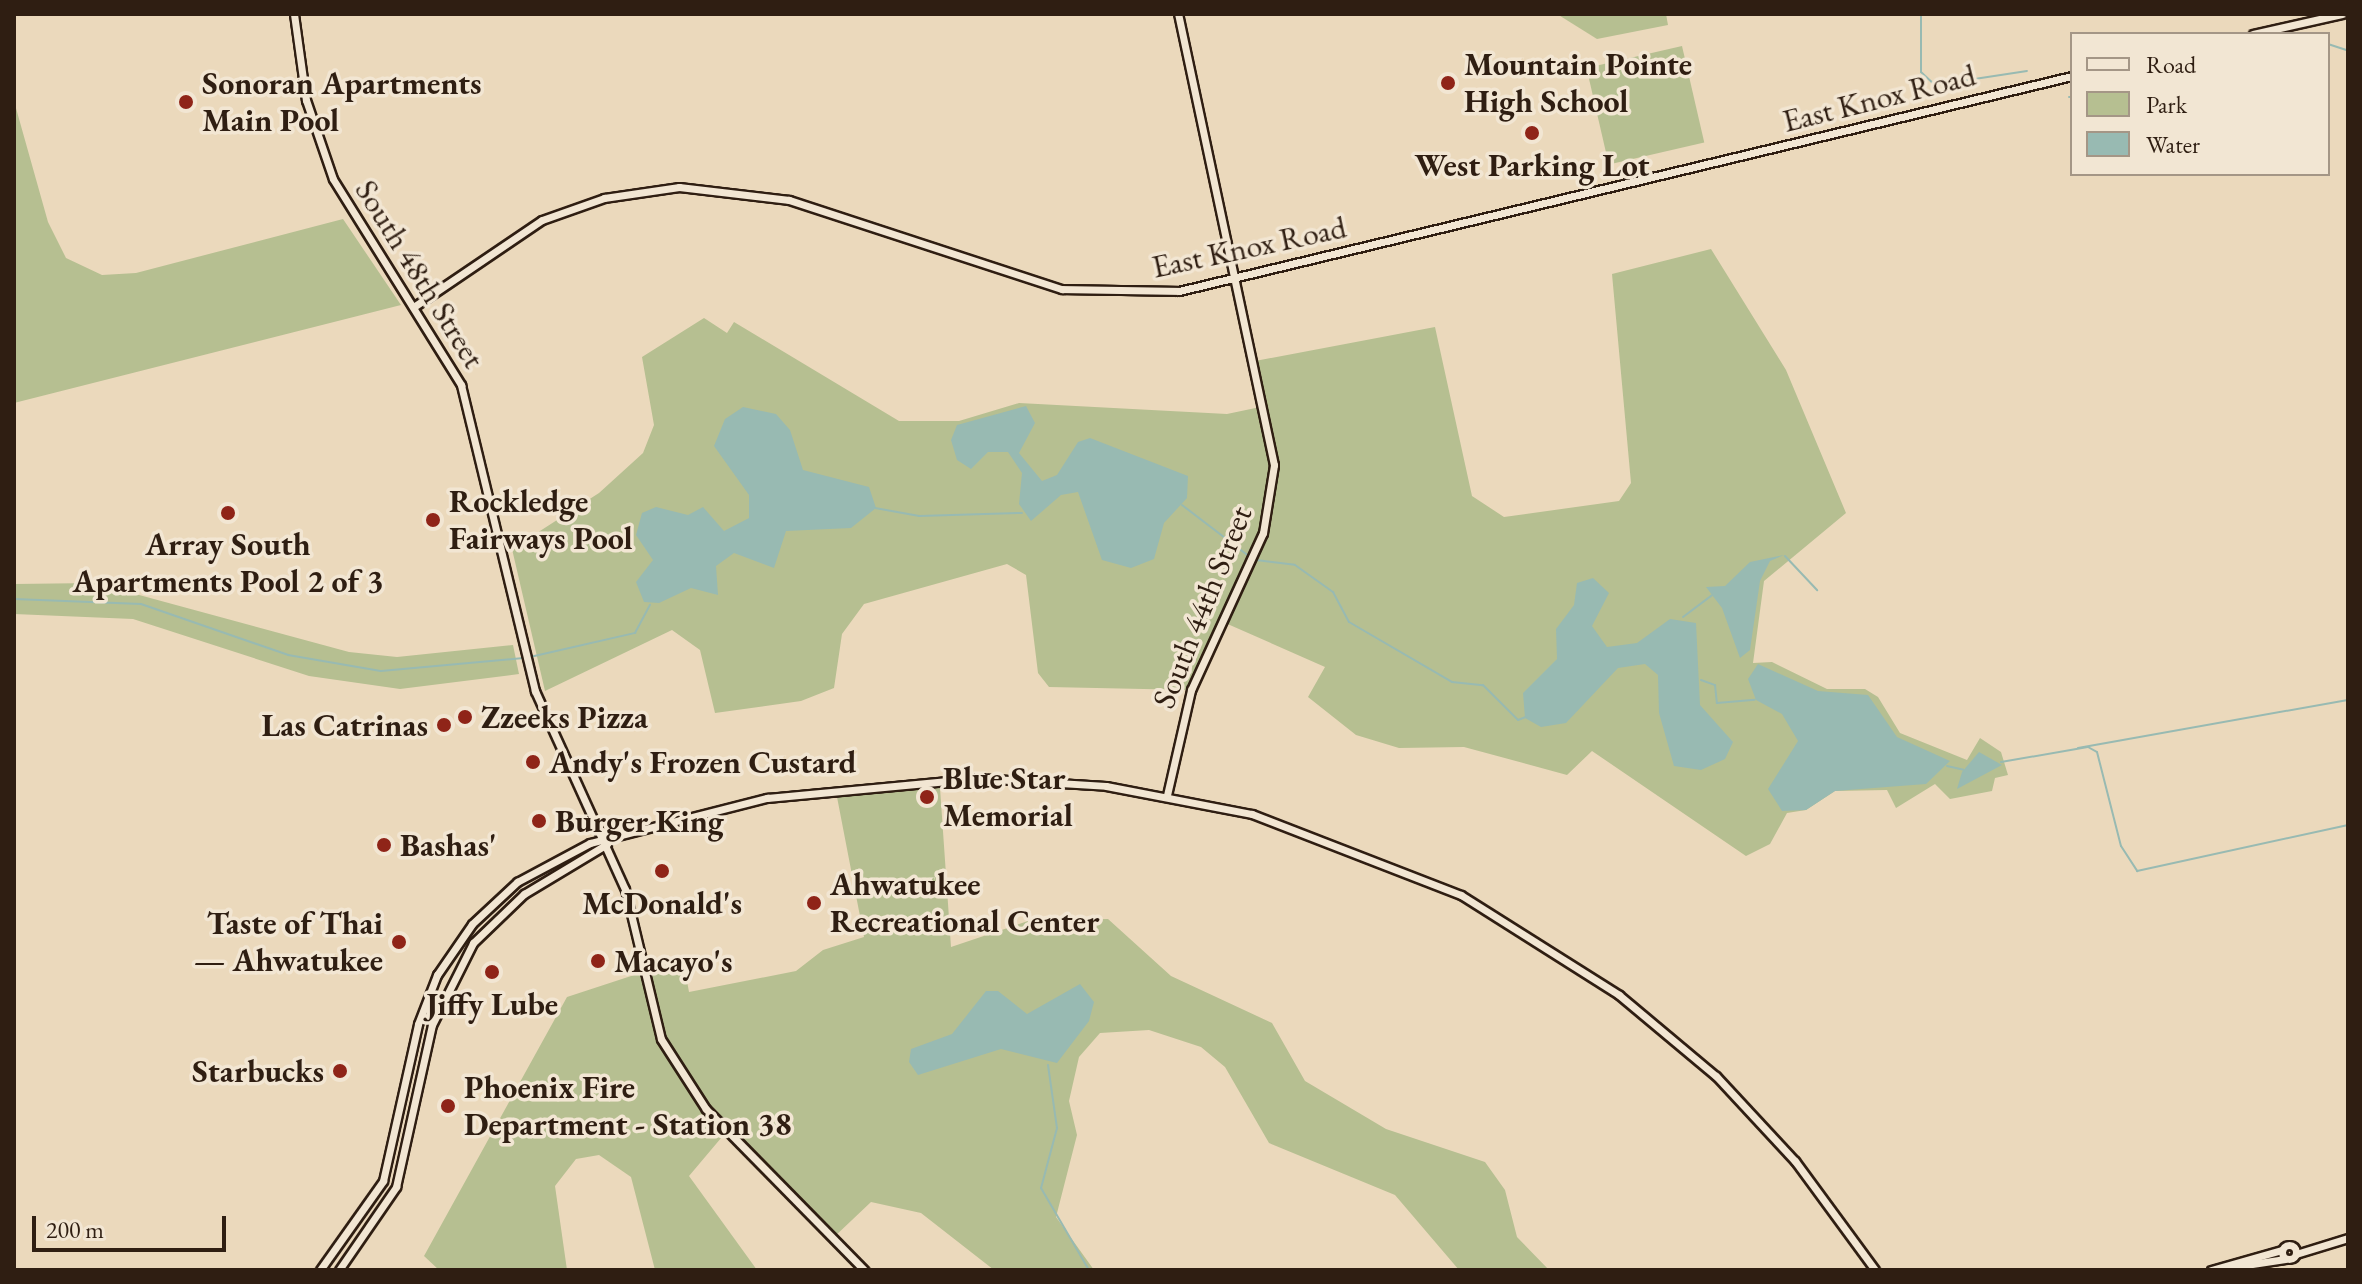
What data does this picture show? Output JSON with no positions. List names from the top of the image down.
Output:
{
  "streets": {
    "main road": ["East Knox Road", "South 48th Street", "South 44th Street"]
  },
  "crossings": [
    ["East Knox Road", "South 48th Street"],
    ["East Knox Road", "South 44th Street"]
  ],
  "places": [
    "Mountain Pointe High School",
    "Sonoran Apartments Main Pool",
    "West Parking Lot",
    "Array South Apartments Pool 2 of 3",
    "Rockledge Fairways Pool",
    "Zzeeks Pizza",
    "Las Catrinas",
    "Andy's Frozen Custard",
    "Blue Star Memorial",
    "Burger King",
    "Bashas'",
    "McDonald's",
    "Ahwatukee Recreational Center",
    "Taste of Thai — Ahwatukee",
    "Macayo's",
    "Jiffy Lube",
    "Starbucks",
    "Phoenix Fire Department - Station 38"
  ],
  "legend": ["Road", "Park", "Water"],
  "scale_bar": "200 m"
}
